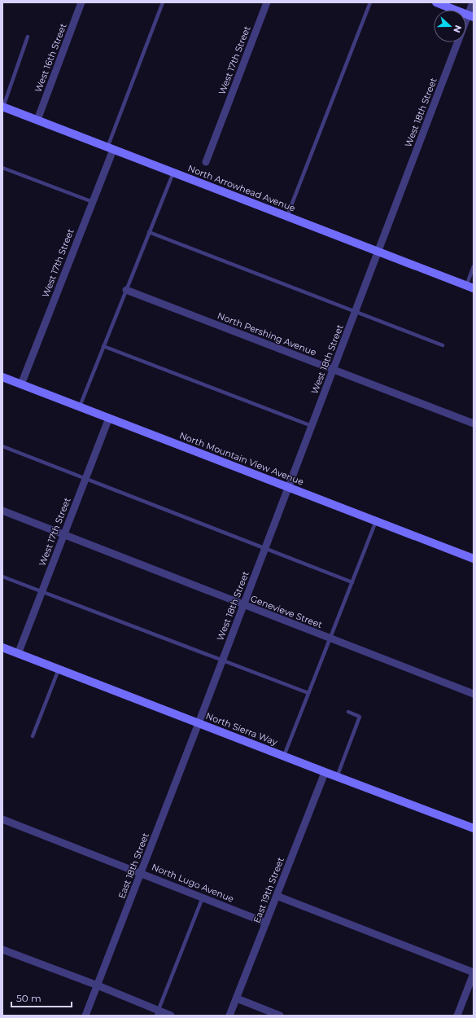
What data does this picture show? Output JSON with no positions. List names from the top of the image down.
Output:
{
  "streets": {
    "street": [
      "West 16th Street",
      "West 17th Street",
      "West 18th Street",
      "North Arrowhead Avenue",
      "North Pershing Avenue",
      "North Mountain View Avenue",
      "Genevieve Street",
      "North Sierra Way",
      "East 18th Street",
      "North Lugo Avenue",
      "East 19th Street"
    ]
  },
  "crossings": [
    ["West 16th Street", "North Arrowhead Avenue"],
    ["West 17th Street", "North Arrowhead Avenue"],
    ["West 17th Street", "North Mountain View Avenue"],
    ["West 17th Street", "Genevieve Street"],
    ["West 17th Street", "North Sierra Way"],
    ["West 18th Street", "North Arrowhead Avenue"],
    ["West 18th Street", "North Pershing Avenue"],
    ["West 18th Street", "North Mountain View Avenue"],
    ["West 18th Street", "Genevieve Street"],
    ["West 18th Street", "North Sierra Way"],
    ["West 18th Street", "East 18th Street"],
    ["North Sierra Way", "East 18th Street"],
    ["North Sierra Way", "East 19th Street"],
    ["East 18th Street", "North Lugo Avenue"],
    ["North Lugo Avenue", "East 19th Street"]
  ],
  "scale_bar": "50 m",
  "north": "right"
}
